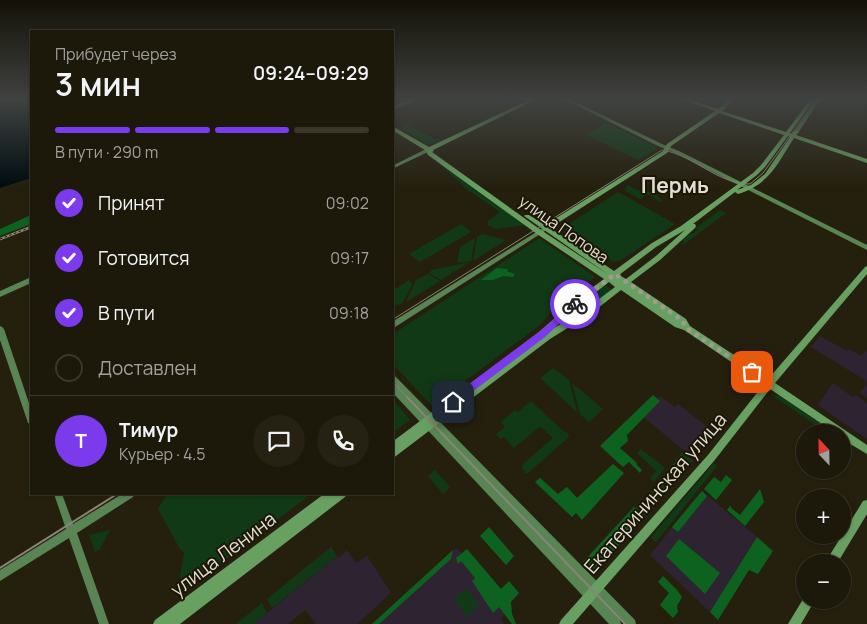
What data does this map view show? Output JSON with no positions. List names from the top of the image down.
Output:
{
  "streets": {
    "main road": ["улица Попова", "Екатерининская улица", "улица Ленина"]
  },
  "crossings": [
    ["улица Попова", "Екатерининская улица"]
  ],
  "districts": ["Пермь"],
  "north": "top",
  "page": {
    "heading": ["3 мин", "Прибудет через", "09:24–09:29"],
    "panel": ["Тимур", "Курьер · 4.5"],
    "bar": "В пути · 290 m",
    "list": [
      ["Принят", "09:02"],
      ["Готовится", "09:17"],
      ["В пути", "09:18"],
      "Доставлен"
    ],
    "round": "Т",
    "map_buttons": ["+", "−"]
  }
}
